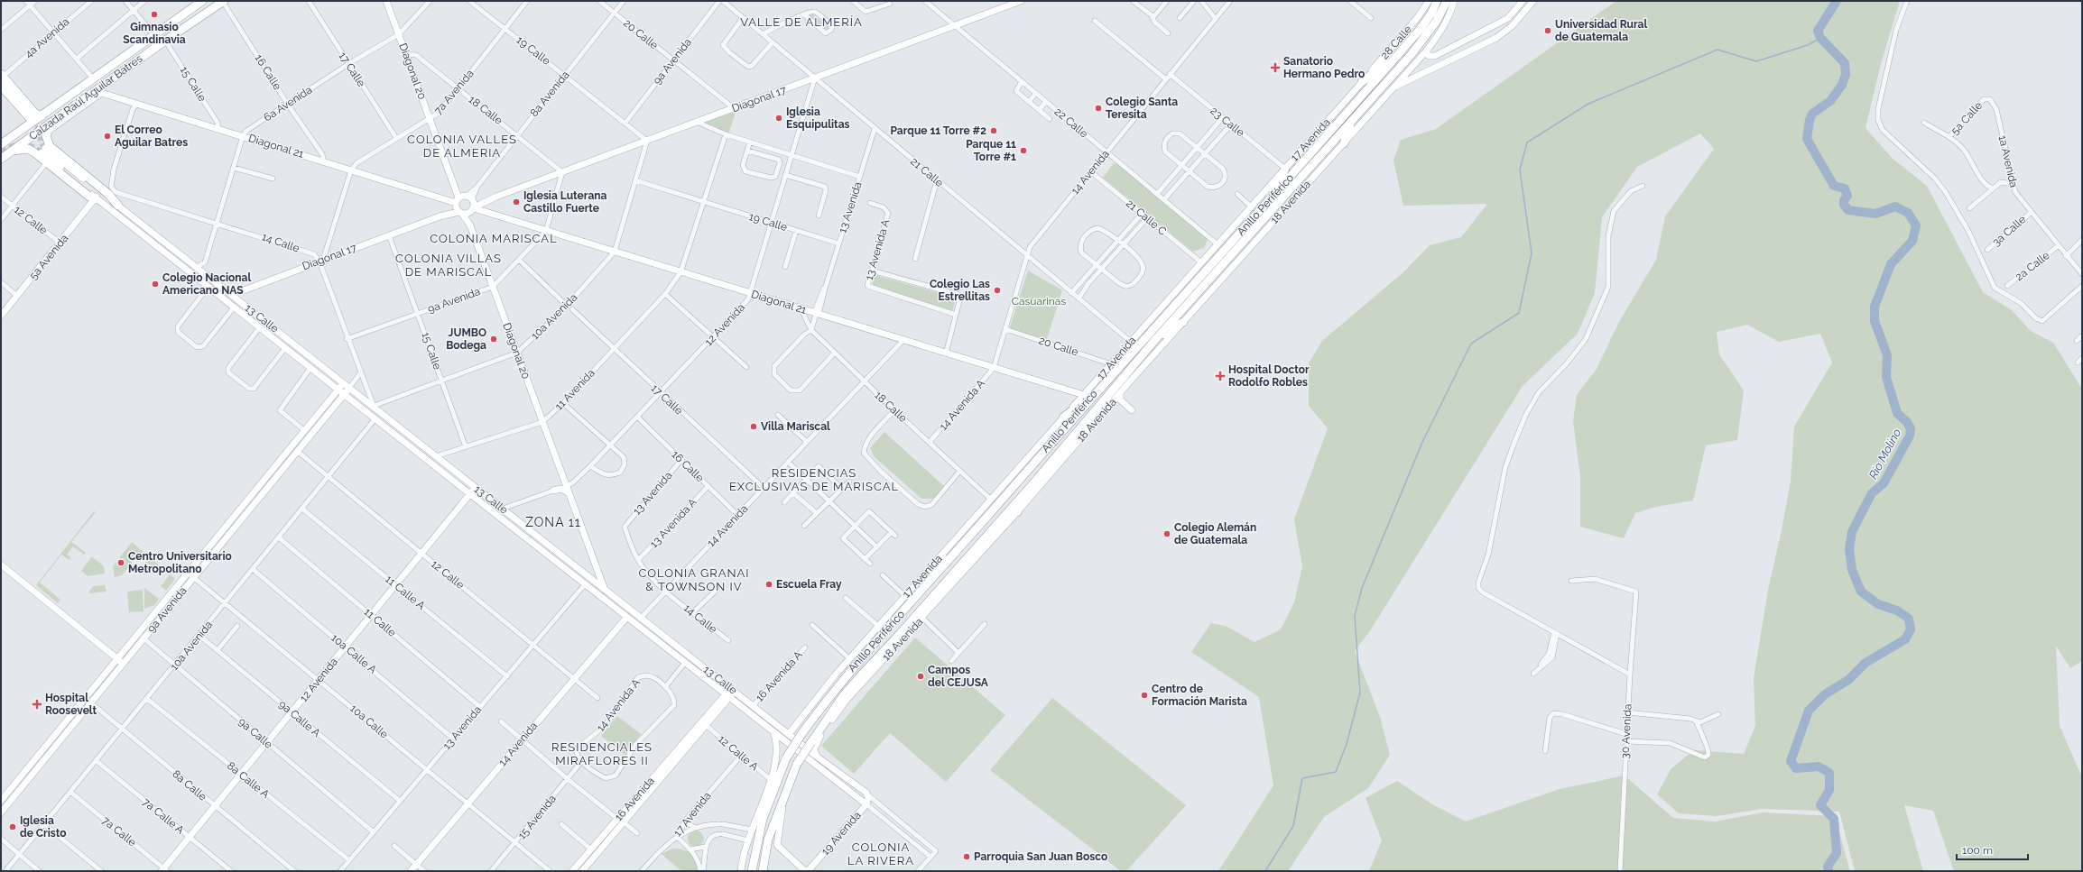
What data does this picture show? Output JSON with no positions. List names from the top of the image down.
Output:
{
  "streets": {
    "highway": ["Calzada Raúl Aguilar Batres", "Anillo Periférico"],
    "street": [
      "20 Calle",
      "4a Avenida",
      "28 Calle",
      "19 Calle",
      "9a Avenida",
      "17 Calle",
      "Diagonal 20",
      "16 Calle",
      "15 Calle",
      "7a Avenida",
      "8a Avenida",
      "Diagonal 17",
      "6a Avenida",
      "18 Calle",
      "5a Calle",
      "23 Calle",
      "22 Calle",
      "17 Avenida",
      "Diagonal 21",
      "1a Avenida",
      "21 Calle",
      "14 Avenida",
      "18 Avenida",
      "13 Avenida",
      "21 Calle C",
      "12 Calle",
      "3a Calle",
      "14 Calle",
      "13 Avenida A",
      "5a Avenida",
      "2a Calle",
      "10a Avenida",
      "13 Calle",
      "12 Avenida",
      "11 Avenida",
      "14 Avenida A",
      "11 Calle A",
      "11 Calle",
      "10a Calle A",
      "16 Avenida A",
      "9a Calle A",
      "10a Calle",
      "30 Avenida",
      "9a Calle",
      "12 Calle A",
      "8a Calle A",
      "8a Calle",
      "16 Avenida",
      "7a Calle A",
      "15 Avenida",
      "7a Calle",
      "19 Avenida"
    ]
  },
  "crossings": [
    ["20 Calle", "9a Avenida"],
    ["20 Calle", "8a Avenida"],
    ["20 Calle", "Diagonal 17"],
    ["20 Calle", "17 Avenida"],
    ["20 Calle", "14 Avenida"],
    ["28 Calle", "17 Avenida"],
    ["19 Calle", "9a Avenida"],
    ["19 Calle", "7a Avenida"],
    ["19 Calle", "8a Avenida"],
    ["19 Calle", "Diagonal 17"],
    ["19 Calle", "13 Avenida"],
    ["19 Calle", "10a Avenida"],
    ["19 Calle", "12 Avenida"],
    ["9a Avenida", "Diagonal 20"],
    ["9a Avenida", "15 Calle"],
    ["9a Avenida", "Diagonal 17"],
    ["9a Avenida", "18 Calle"],
    ["9a Avenida", "Diagonal 21"],
    ["9a Avenida", "12 Calle"],
    ["9a Avenida", "13 Calle"],
    ["9a Avenida", "10a Calle"],
    ["9a Avenida", "9a Calle"],
    ["9a Avenida", "8a Calle"],
    ["17 Calle", "7a Avenida"],
    ["17 Calle", "6a Avenida"],
    ["17 Calle", "14 Avenida"],
    ["17 Calle", "12 Avenida"],
    ["17 Calle", "11 Avenida"],
    ["Diagonal 20", "7a Avenida"],
    ["Diagonal 20", "8a Avenida"],
    ["Diagonal 20", "Diagonal 17"],
    ["Diagonal 20", "6a Avenida"],
    ["Diagonal 20", "18 Calle"],
    ["Diagonal 20", "Diagonal 21"],
    ["Diagonal 20", "10a Avenida"],
    ["Diagonal 20", "13 Calle"],
    ["Diagonal 20", "12 Avenida"],
    ["Diagonal 20", "11 Avenida"],
    ["16 Calle", "Calzada Raúl Aguilar Batres"],
    ["16 Calle", "6a Avenida"],
    ["16 Calle", "Diagonal 21"],
    ["16 Calle", "14 Avenida"],
    ["16 Calle", "13 Avenida"],
    ["16 Calle", "13 Avenida A"],
    ["16 Calle", "12 Avenida"],
    ["15 Calle", "Calzada Raúl Aguilar Batres"],
    ["15 Calle", "Diagonal 17"],
    ["15 Calle", "Diagonal 21"],
    ["15 Calle", "10a Avenida"],
    ["15 Calle", "11 Avenida"],
    ["7a Avenida", "Diagonal 17"],
    ["7a Avenida", "18 Calle"],
    ["7a Avenida", "Diagonal 21"],
    ["7a Avenida", "14 Calle"],
    ["8a Avenida", "Diagonal 17"],
    ["8a Avenida", "18 Calle"],
    ["8a Avenida", "Diagonal 21"],
    ["Calzada Raúl Aguilar Batres", "Diagonal 21"],
    ["Diagonal 17", "18 Calle"],
    ["Diagonal 17", "22 Calle"],
    ["Diagonal 17", "Diagonal 21"],
    ["Diagonal 17", "21 Calle"],
    ["Diagonal 17", "14 Calle"],
    ["Diagonal 17", "10a Avenida"],
    ["Diagonal 17", "13 Calle"],
    ["Diagonal 17", "12 Avenida"],
    ["6a Avenida", "Diagonal 21"],
    ["18 Calle", "17 Avenida"],
    ["18 Calle", "Diagonal 21"],
    ["18 Calle", "14 Avenida"],
    ["18 Calle", "13 Avenida"],
    ["18 Calle", "14 Avenida A"],
    ["5a Calle", "1a Avenida"],
    ["23 Calle", "17 Avenida"],
    ["23 Calle", "14 Avenida"],
    ["22 Calle", "17 Avenida"],
    ["22 Calle", "14 Avenida"],
    ["17 Avenida", "Diagonal 21"],
    ["17 Avenida", "21 Calle"],
    ["17 Avenida", "21 Calle C"],
    ["17 Avenida", "13 Calle"],
    ["17 Avenida", "12 Calle A"],
    ["Diagonal 21", "14 Avenida"],
    ["Diagonal 21", "13 Avenida"],
    ["Diagonal 21", "10a Avenida"],
    ["Diagonal 21", "12 Avenida"],
    ["Diagonal 21", "11 Avenida"],
    ["Diagonal 21", "14 Avenida A"],
    ["1a Avenida", "3a Calle"],
    ["1a Avenida", "2a Calle"],
    ["21 Calle", "14 Avenida"],
    ["21 Calle", "13 Avenida"],
    ["21 Calle", "12 Avenida"],
    ["14 Avenida", "21 Calle C"],
    ["14 Avenida", "12 Calle"],
    ["14 Avenida", "14 Calle"],
    ["14 Avenida", "13 Calle"],
    ["14 Avenida", "14 Avenida A"],
    ["14 Avenida", "10a Calle"],
    ["18 Avenida", "13 Calle"],
    ["13 Avenida", "12 Calle"],
    ["13 Avenida", "14 Calle"],
    ["13 Avenida", "13 Calle"],
    ["13 Avenida", "11 Calle A"],
    ["13 Avenida", "11 Calle"],
    ["13 Avenida", "10a Calle A"],
    ["13 Avenida", "9a Calle A"],
    ["13 Avenida", "10a Calle"],
    ["13 Avenida", "9a Calle"],
    ["13 Avenida", "8a Calle A"],
    ["12 Calle", "5a Avenida"],
    ["12 Calle", "10a Avenida"],
    ["12 Calle", "12 Avenida"],
    ["14 Calle", "13 Avenida A"],
    ["5a Avenida", "13 Calle"],
    ["10a Avenida", "13 Calle"],
    ["10a Avenida", "11 Calle A"],
    ["10a Avenida", "11 Calle"],
    ["10a Avenida", "10a Calle A"],
    ["10a Avenida", "9a Calle A"],
    ["10a Avenida", "10a Calle"],
    ["10a Avenida", "9a Calle"],
    ["10a Avenida", "8a Calle A"],
    ["10a Avenida", "8a Calle"],
    ["10a Avenida", "7a Calle A"],
    ["10a Avenida", "7a Calle"],
    ["13 Calle", "12 Avenida"],
    ["13 Calle", "11 Avenida"],
    ["13 Calle", "16 Avenida A"],
    ["13 Calle", "16 Avenida"],
    ["13 Calle", "19 Avenida"],
    ["12 Avenida", "11 Calle A"],
    ["12 Avenida", "11 Calle"],
    ["12 Avenida", "10a Calle A"],
    ["12 Avenida", "9a Calle A"],
    ["12 Avenida", "10a Calle"],
    ["12 Avenida", "9a Calle"],
    ["12 Avenida", "8a Calle A"],
    ["12 Avenida", "8a Calle"],
    ["12 Avenida", "7a Calle A"],
    ["12 Avenida", "7a Calle"],
    ["14 Avenida A", "15 Avenida"],
    ["10a Calle", "15 Avenida"],
    ["12 Calle A", "16 Avenida"]
  ],
  "districts": [
    "VALLE DE ALMERÍA",
    "COLONIA VALLES DE ALMERIA",
    "COLONIA MARISCAL",
    "COLONIA VILLAS DE MARISCAL",
    "RESIDENCIAS EXCLUSIVAS DE MARISCAL",
    "ZONA 11",
    "COLONIA GRANAI & TOWNSON IV",
    "RESIDENCIALES MIRAFLORES II",
    "COLONIA LA RIVERA"
  ],
  "water": ["Río Molino"],
  "parks": ["Casuarinas"],
  "places": {
    "other": [
      "Gimnasio Scandinavia",
      "Universidad Rural de Guatemala",
      "Colegio Santa Teresita",
      "Iglesia Esquipulitas",
      "Parque 11 Torre #2",
      "El Correo Aguilar Batres",
      "Parque 11 Torre #1",
      "Iglesia Luterana Castillo Fuerte",
      "Colegio Nacional Americano NAS",
      "Colegio Las Estrellitas",
      "JUMBO Bodega",
      "Villa Mariscal",
      "Colegio Alemán de Guatemala",
      "Centro Universitario Metropolitano",
      "Escuela Fray",
      "Campos del CEJUSA",
      "Centro de Formación Marista",
      "Iglesia de Cristo",
      "Parroquia San Juan Bosco"
    ],
    "health": ["Sanatorio Hermano Pedro", "Hospital Doctor Rodolfo Robles", "Hospital Roosevelt"]
  },
  "scale_bar": "100 m"
}
